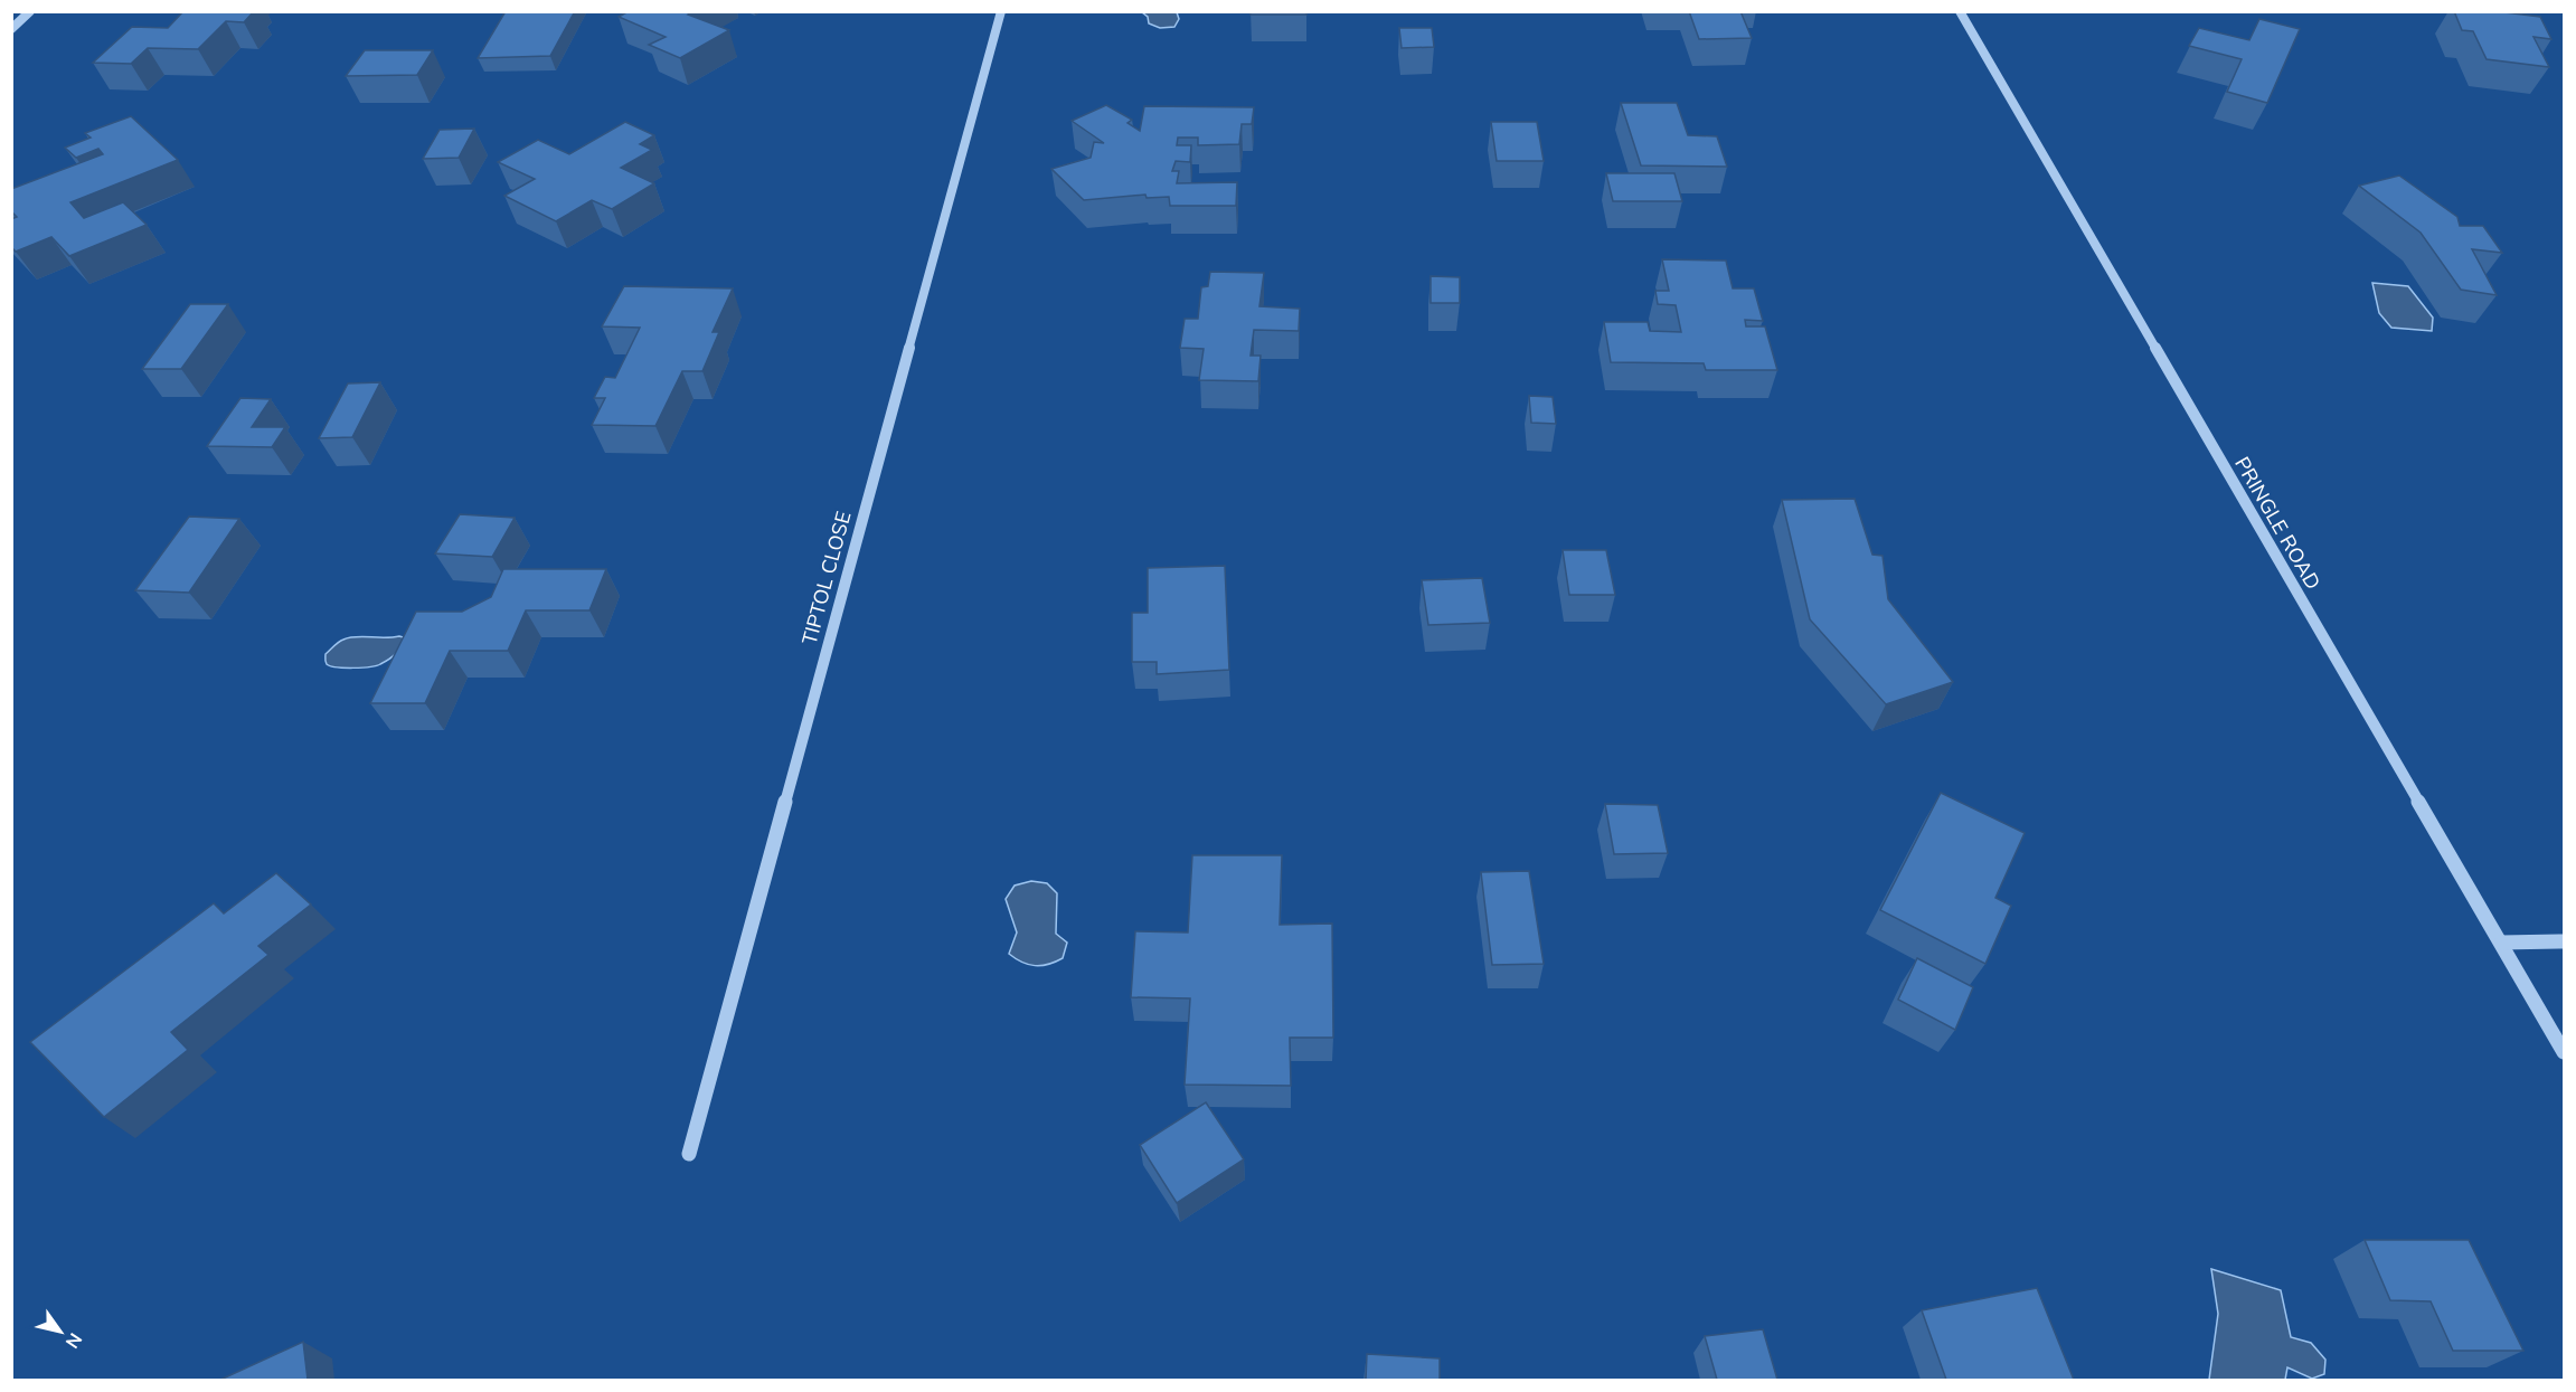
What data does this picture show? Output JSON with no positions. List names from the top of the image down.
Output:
{
  "streets": {
    "street": ["PRINGLE ROAD", "TIPTOL CLOSE"]
  },
  "north": "bottom right"
}
